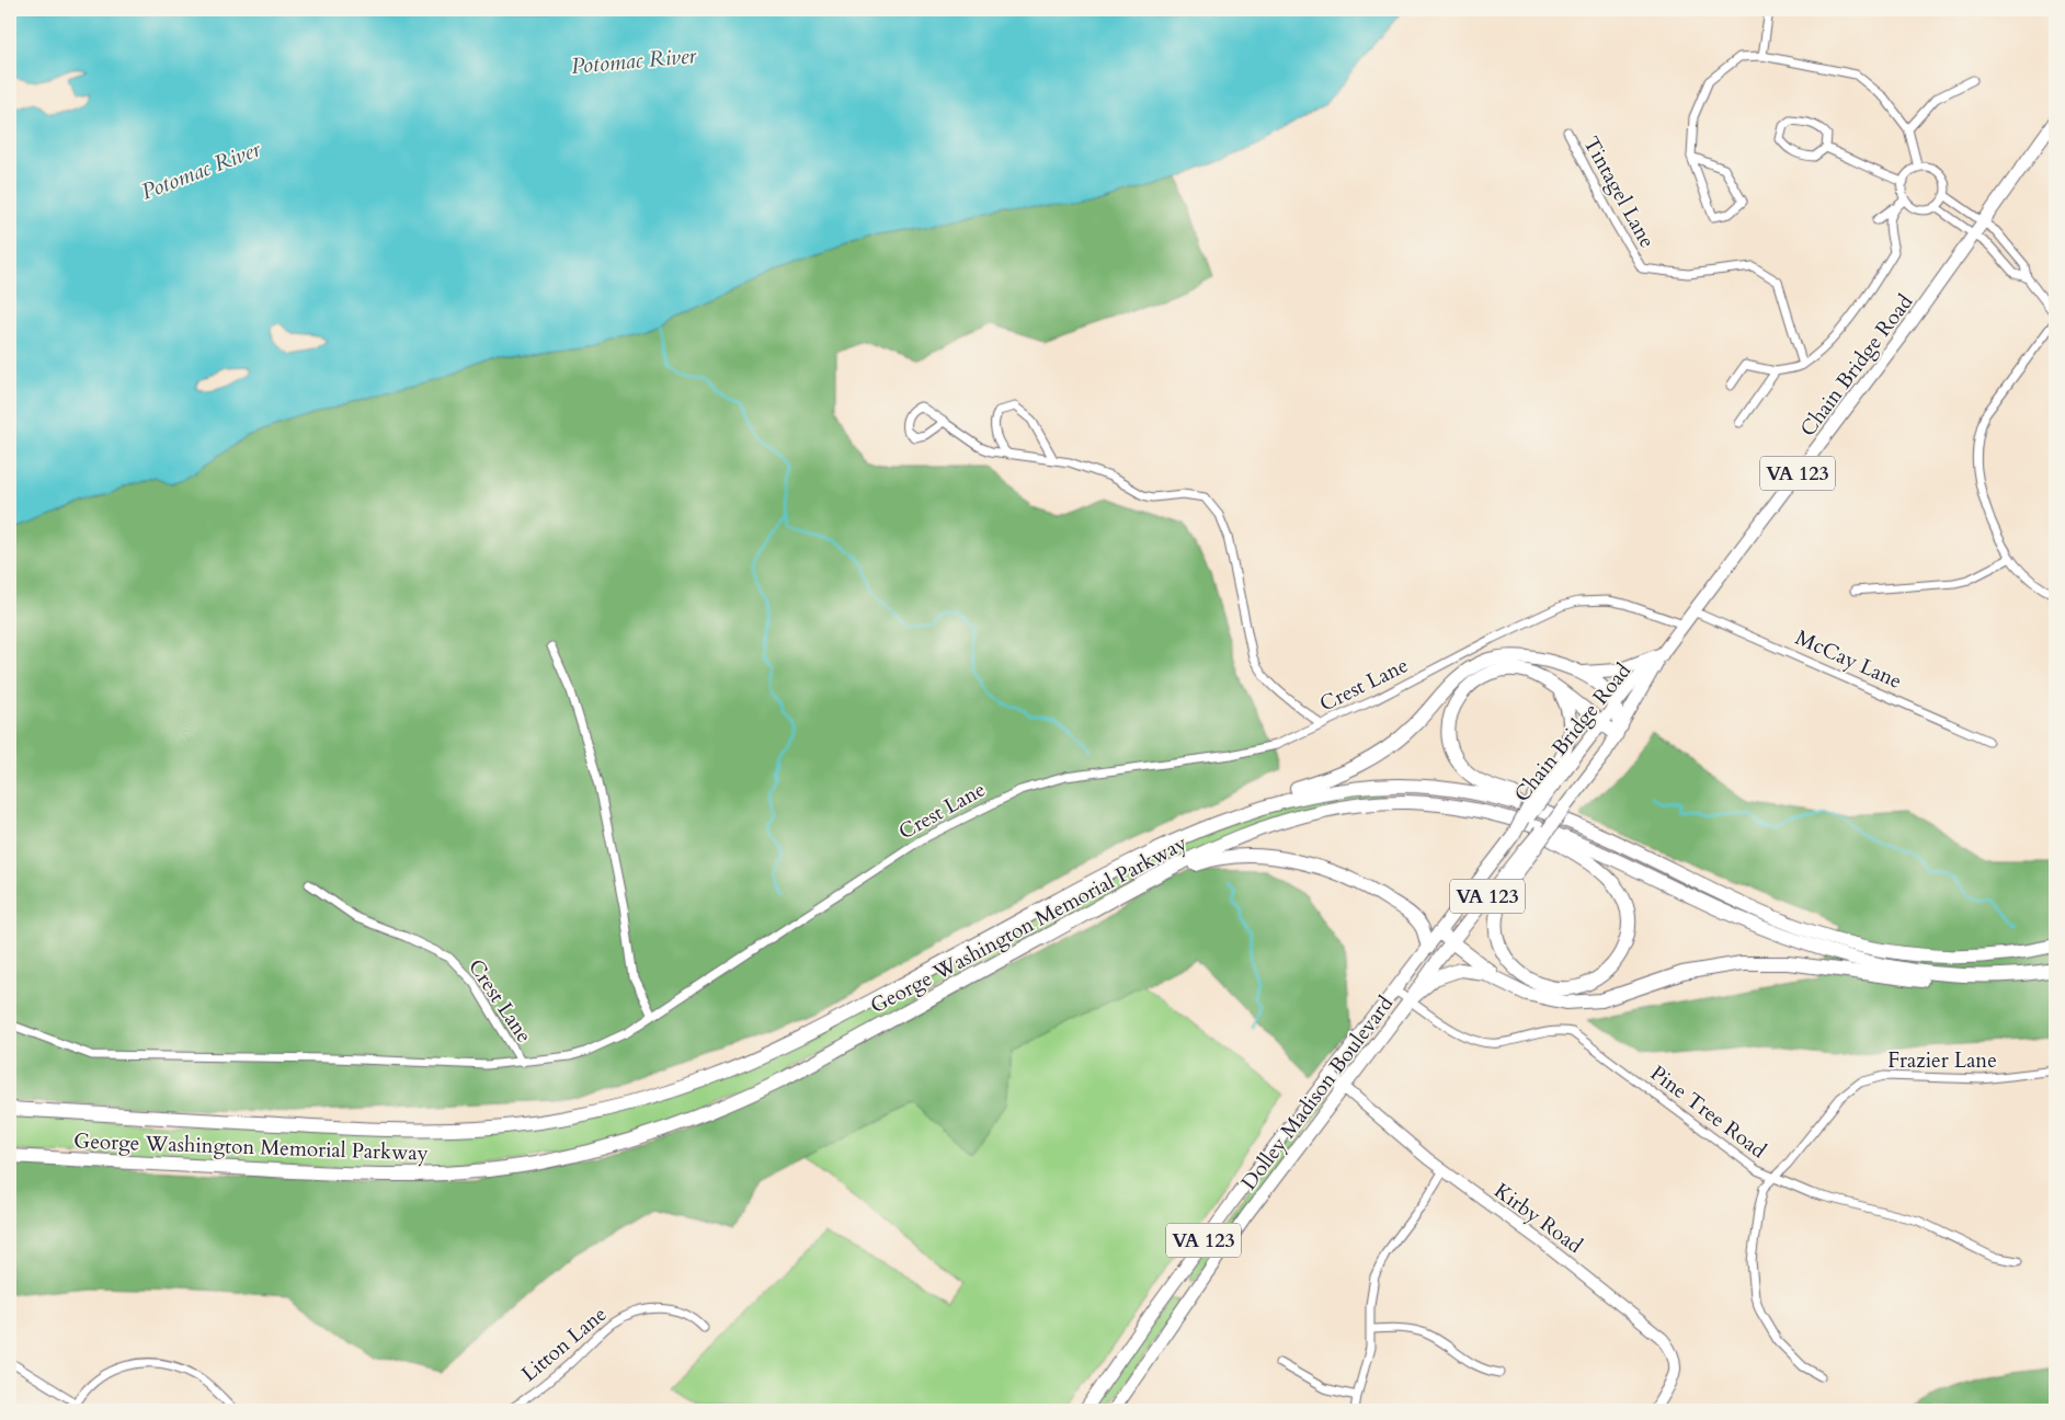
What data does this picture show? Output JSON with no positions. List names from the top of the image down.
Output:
{
  "streets": {
    "highway": ["George Washington Memorial Parkway"],
    "main road": [
      "Chain Bridge Road",
      "VA 123",
      "Dolley Madison Boulevard",
      "Kirby Road"
    ],
    "street": [
      "Tintagel Lane",
      "McCay Lane",
      "Crest Lane",
      "Frazier Lane",
      "Pine Tree Road",
      "Litton Lane"
    ]
  },
  "crossings": [
    ["Chain Bridge Road", "McCay Lane"],
    ["Chain Bridge Road", "Crest Lane"],
    ["Frazier Lane", "Pine Tree Road"],
    ["Dolley Madison Boulevard", "Pine Tree Road"],
    ["Dolley Madison Boulevard", "Kirby Road"]
  ],
  "water": ["Potomac River"]
}
